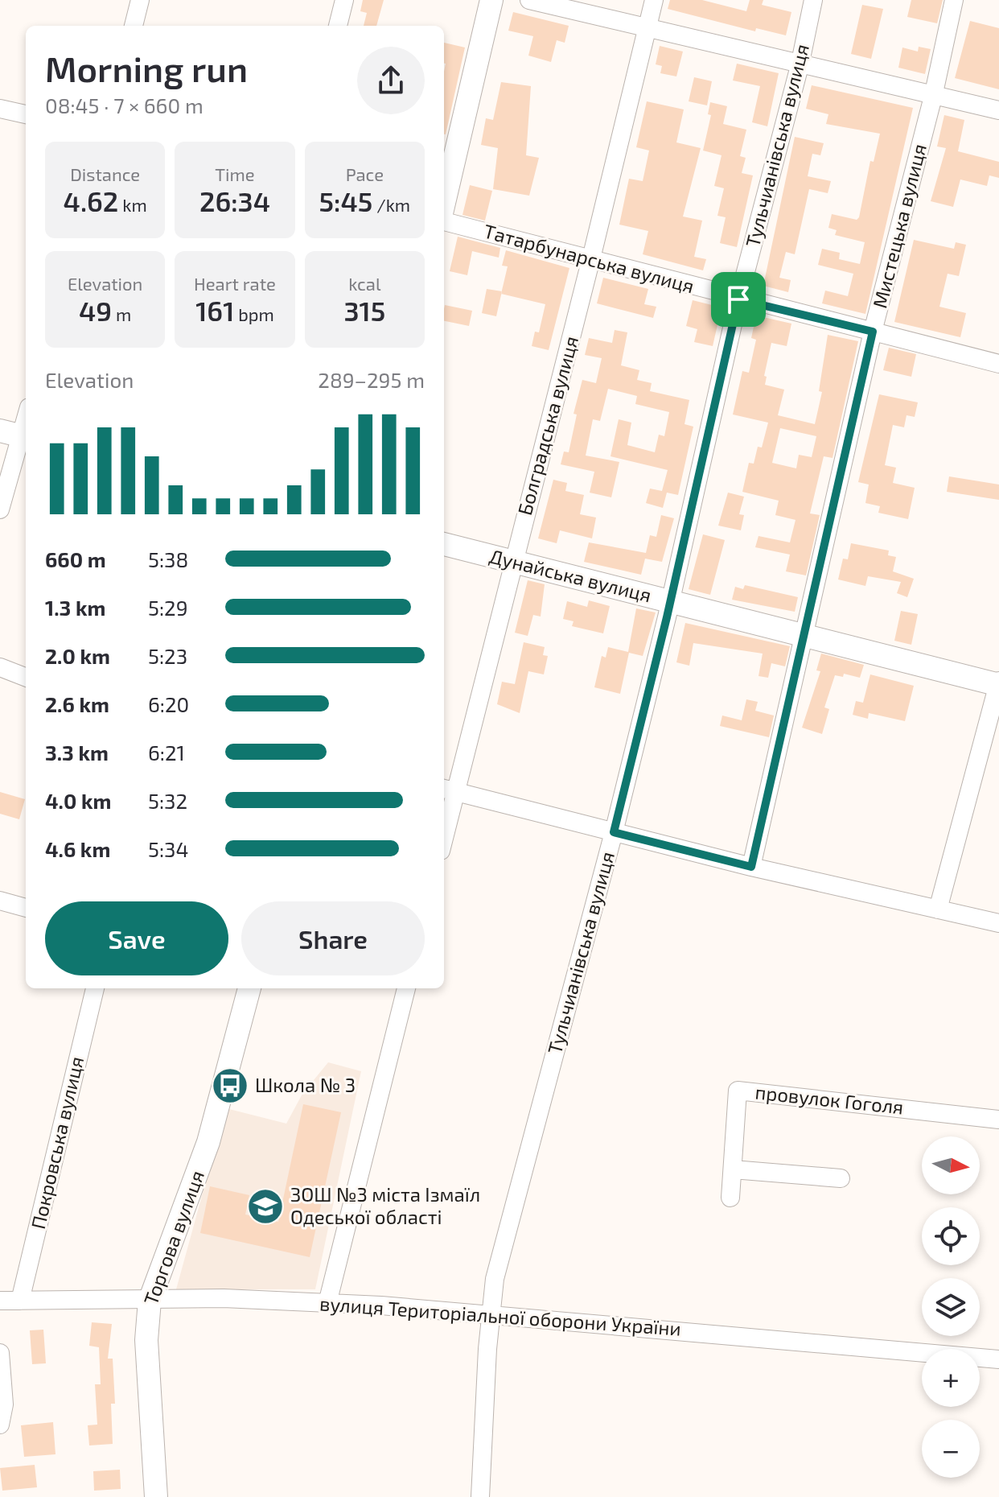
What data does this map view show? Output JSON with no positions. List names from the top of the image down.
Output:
{
  "streets": {
    "main road": ["Дунайська вулиця", "Торгова вулиця"],
    "street": [
      "Тульчианівська вулиця",
      "Мистецька вулиця",
      "Татарбунарська вулиця",
      "Болградська вулиця",
      "провулок Гоголя",
      "Покровська вулиця",
      "вулиця Територіальної оборони України"
    ]
  },
  "crossings": [
    ["Тульчианівська вулиця", "Татарбунарська вулиця"],
    ["Тульчианівська вулиця", "Дунайська вулиця"],
    ["Тульчианівська вулиця", "вулиця Територіальної оборони України"],
    ["Мистецька вулиця", "Татарбунарська вулиця"],
    ["Мистецька вулиця", "Дунайська вулиця"],
    ["Татарбунарська вулиця", "Болградська вулиця"],
    ["Болградська вулиця", "Дунайська вулиця"],
    ["Покровська вулиця", "вулиця Територіальної оборони України"],
    ["Торгова вулиця", "вулиця Територіальної оборони України"]
  ],
  "places": {
    "bus stop": ["Школа № 3"],
    "school or university": ["ЗОШ №3 міста Ізмаїл Одеської області"]
  },
  "north": "right",
  "page": {
    "heading": ["Morning run", "08:45 · 7 × 660 m"],
    "stats": [
      ["Distance", "4.62 km"],
      ["Time", "26:34"],
      ["Pace", "5:45 /km"],
      ["Elevation", "49 m"],
      ["Heart rate", "161 bpm"],
      ["kcal", "315"]
    ],
    "chart": ["Elevation", "289–295 m"],
    "list": [
      {
        "name": "660 m",
        "note": "5:38"
      },
      {
        "name": "1.3 km",
        "note": "5:29"
      },
      {
        "name": "2.0 km",
        "note": "5:23"
      },
      {
        "name": "2.6 km",
        "note": "6:20"
      },
      {
        "name": "3.3 km",
        "note": "6:21"
      },
      {
        "name": "4.0 km",
        "note": "5:32"
      },
      {
        "name": "4.6 km",
        "note": "5:34"
      }
    ],
    "buttons": ["Save", "Share"],
    "map_buttons": ["+", "−"]
  }
}
